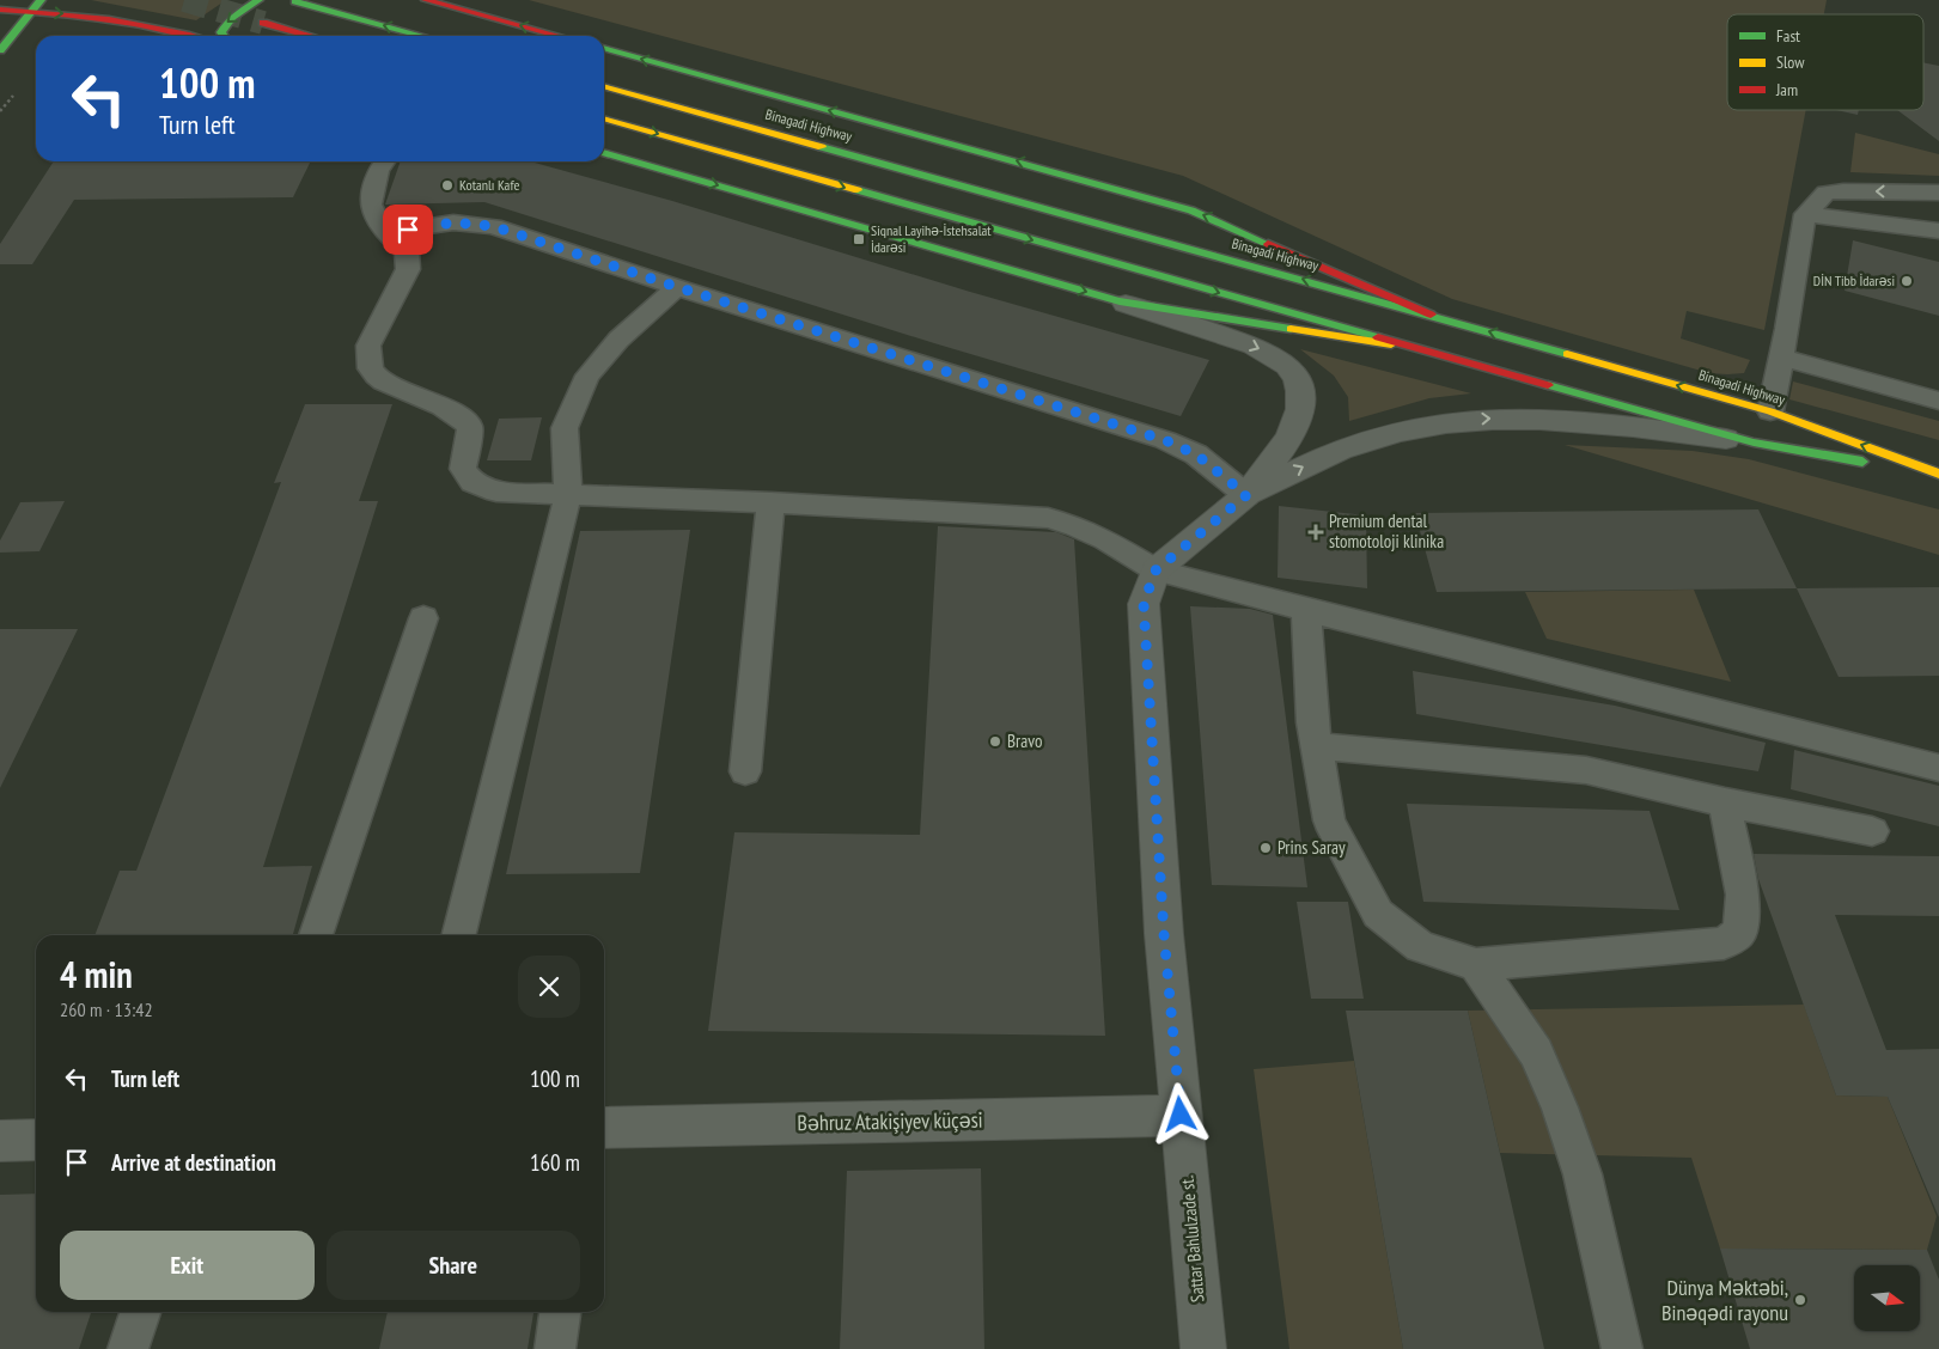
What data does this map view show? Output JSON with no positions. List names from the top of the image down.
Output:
{
  "streets": {
    "main road": ["Binagadi Highway"],
    "street": ["Bəhruz Atakişiyev küçəsi", "Sattar Bahlulzade st."]
  },
  "crossings": [
    ["Bəhruz Atakişiyev küçəsi", "Sattar Bahlulzade st."]
  ],
  "places": {
    "other": [
      "Kotanlı Kafe",
      "DİN Tibb İdarəsi",
      "Bravo",
      "Prins Saray",
      "Dünya Məktəbi, Binəqədi rayonu"
    ],
    "transit": ["Siqnal Layihə-İstehsalat İdarəsi"],
    "health": ["Premium dental stomotoloji klinika"]
  },
  "legend": ["Fast", "Slow", "Jam"],
  "north": "right",
  "page": {
    "turn": ["100 m", "Turn left"],
    "heading": ["4 min", "260 m · 13:42"],
    "list": [
      {
        "name": "Turn left",
        "value": "100 m"
      },
      {
        "name": "Arrive at destination",
        "value": "160 m"
      }
    ],
    "buttons": ["Exit", "Share"]
  }
}
